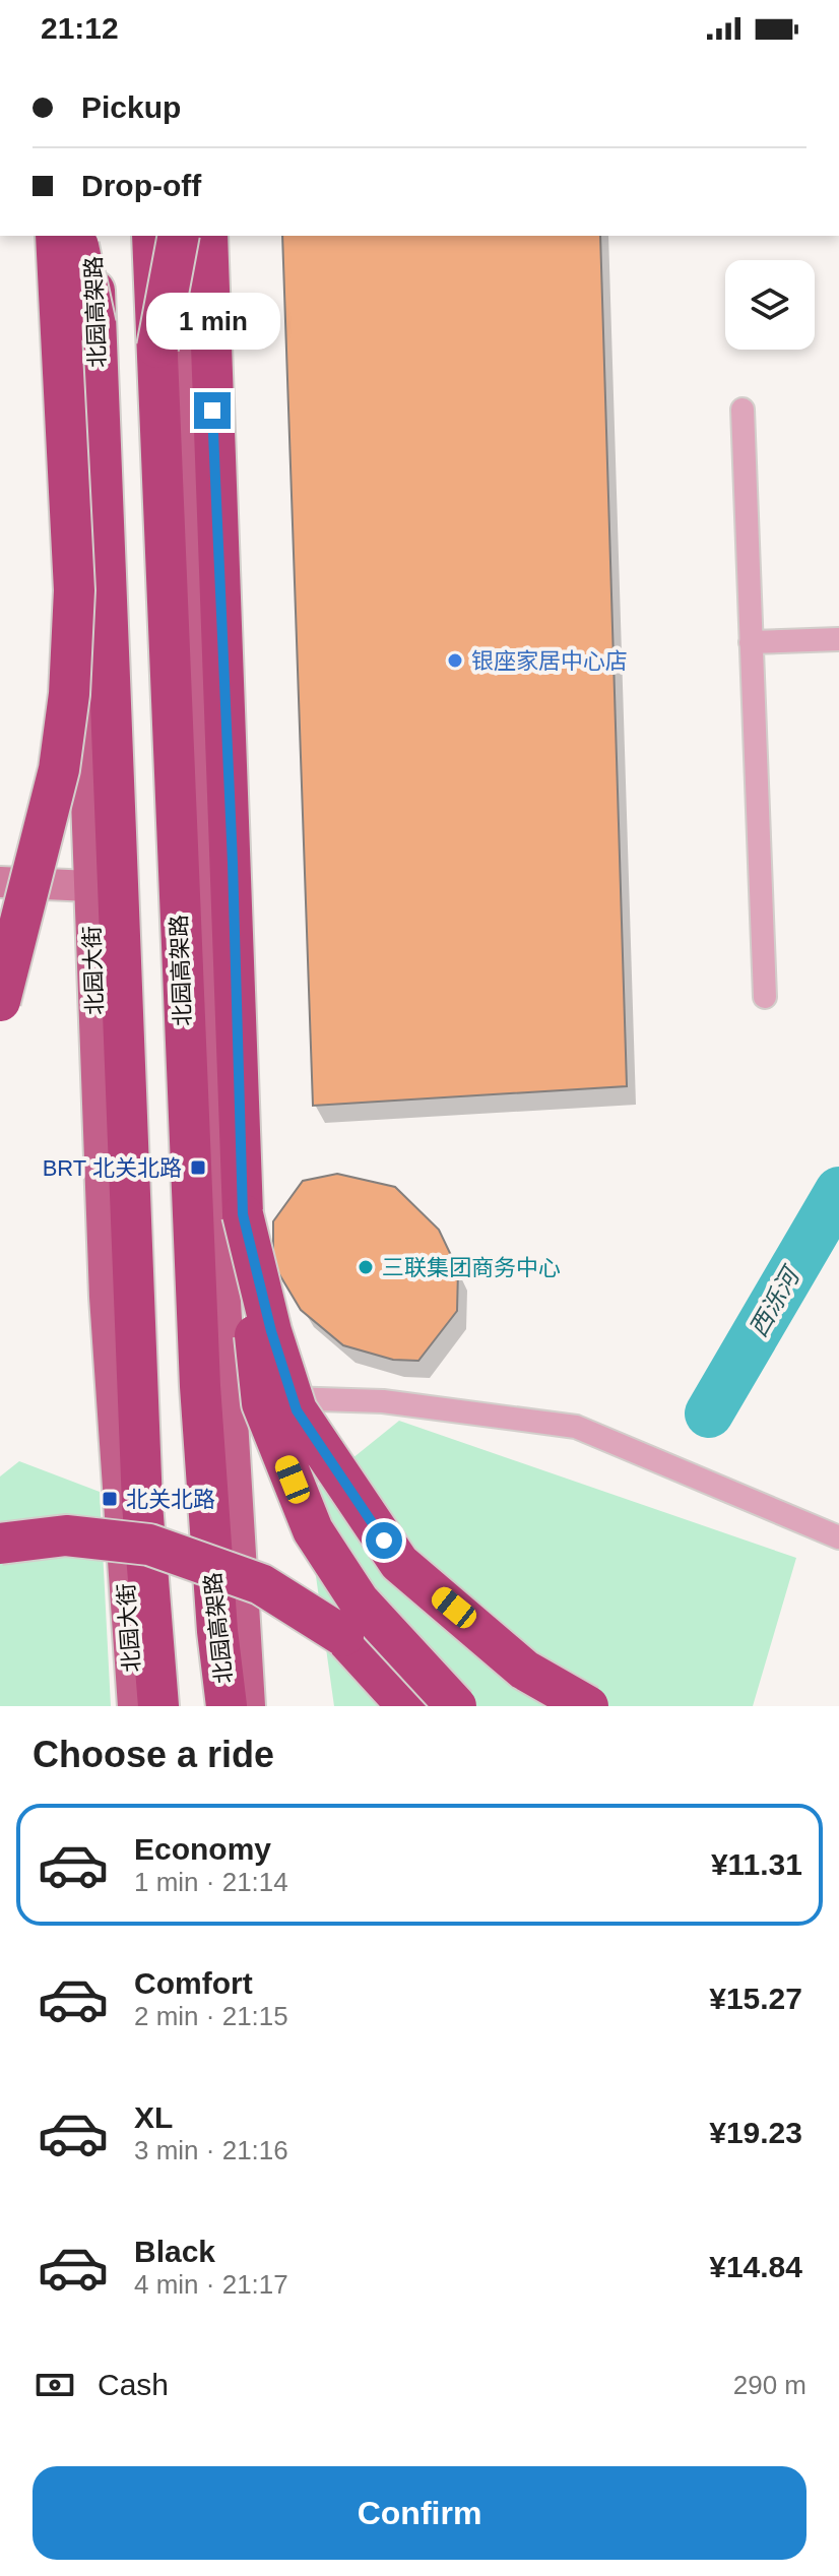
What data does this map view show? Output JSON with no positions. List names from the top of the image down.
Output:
{
  "streets": {
    "highway": ["北园高架路"],
    "main road": ["北园大街"]
  },
  "water": ["西泺河"],
  "places": {
    "other": ["银座家居中心店", "三联集团商务中心"],
    "transit": ["BRT 北关北路", "北关北路"]
  },
  "page": {
    "status": "21:12",
    "banner": ["Pickup", "Drop-off"],
    "bubble": "1 min",
    "heading": "Choose a ride",
    "list": [
      {
        "name": "Economy",
        "note": "1 min · 21:14",
        "value": "¥11.31"
      },
      {
        "name": "Comfort",
        "note": "2 min · 21:15",
        "value": "¥15.27"
      },
      {
        "name": "XL",
        "note": "3 min · 21:16",
        "value": "¥19.23"
      },
      {
        "name": "Black",
        "note": "4 min · 21:17",
        "value": "¥14.84"
      }
    ],
    "pay": ["Cash", "290 m"],
    "buttons": "Confirm"
  }
}
